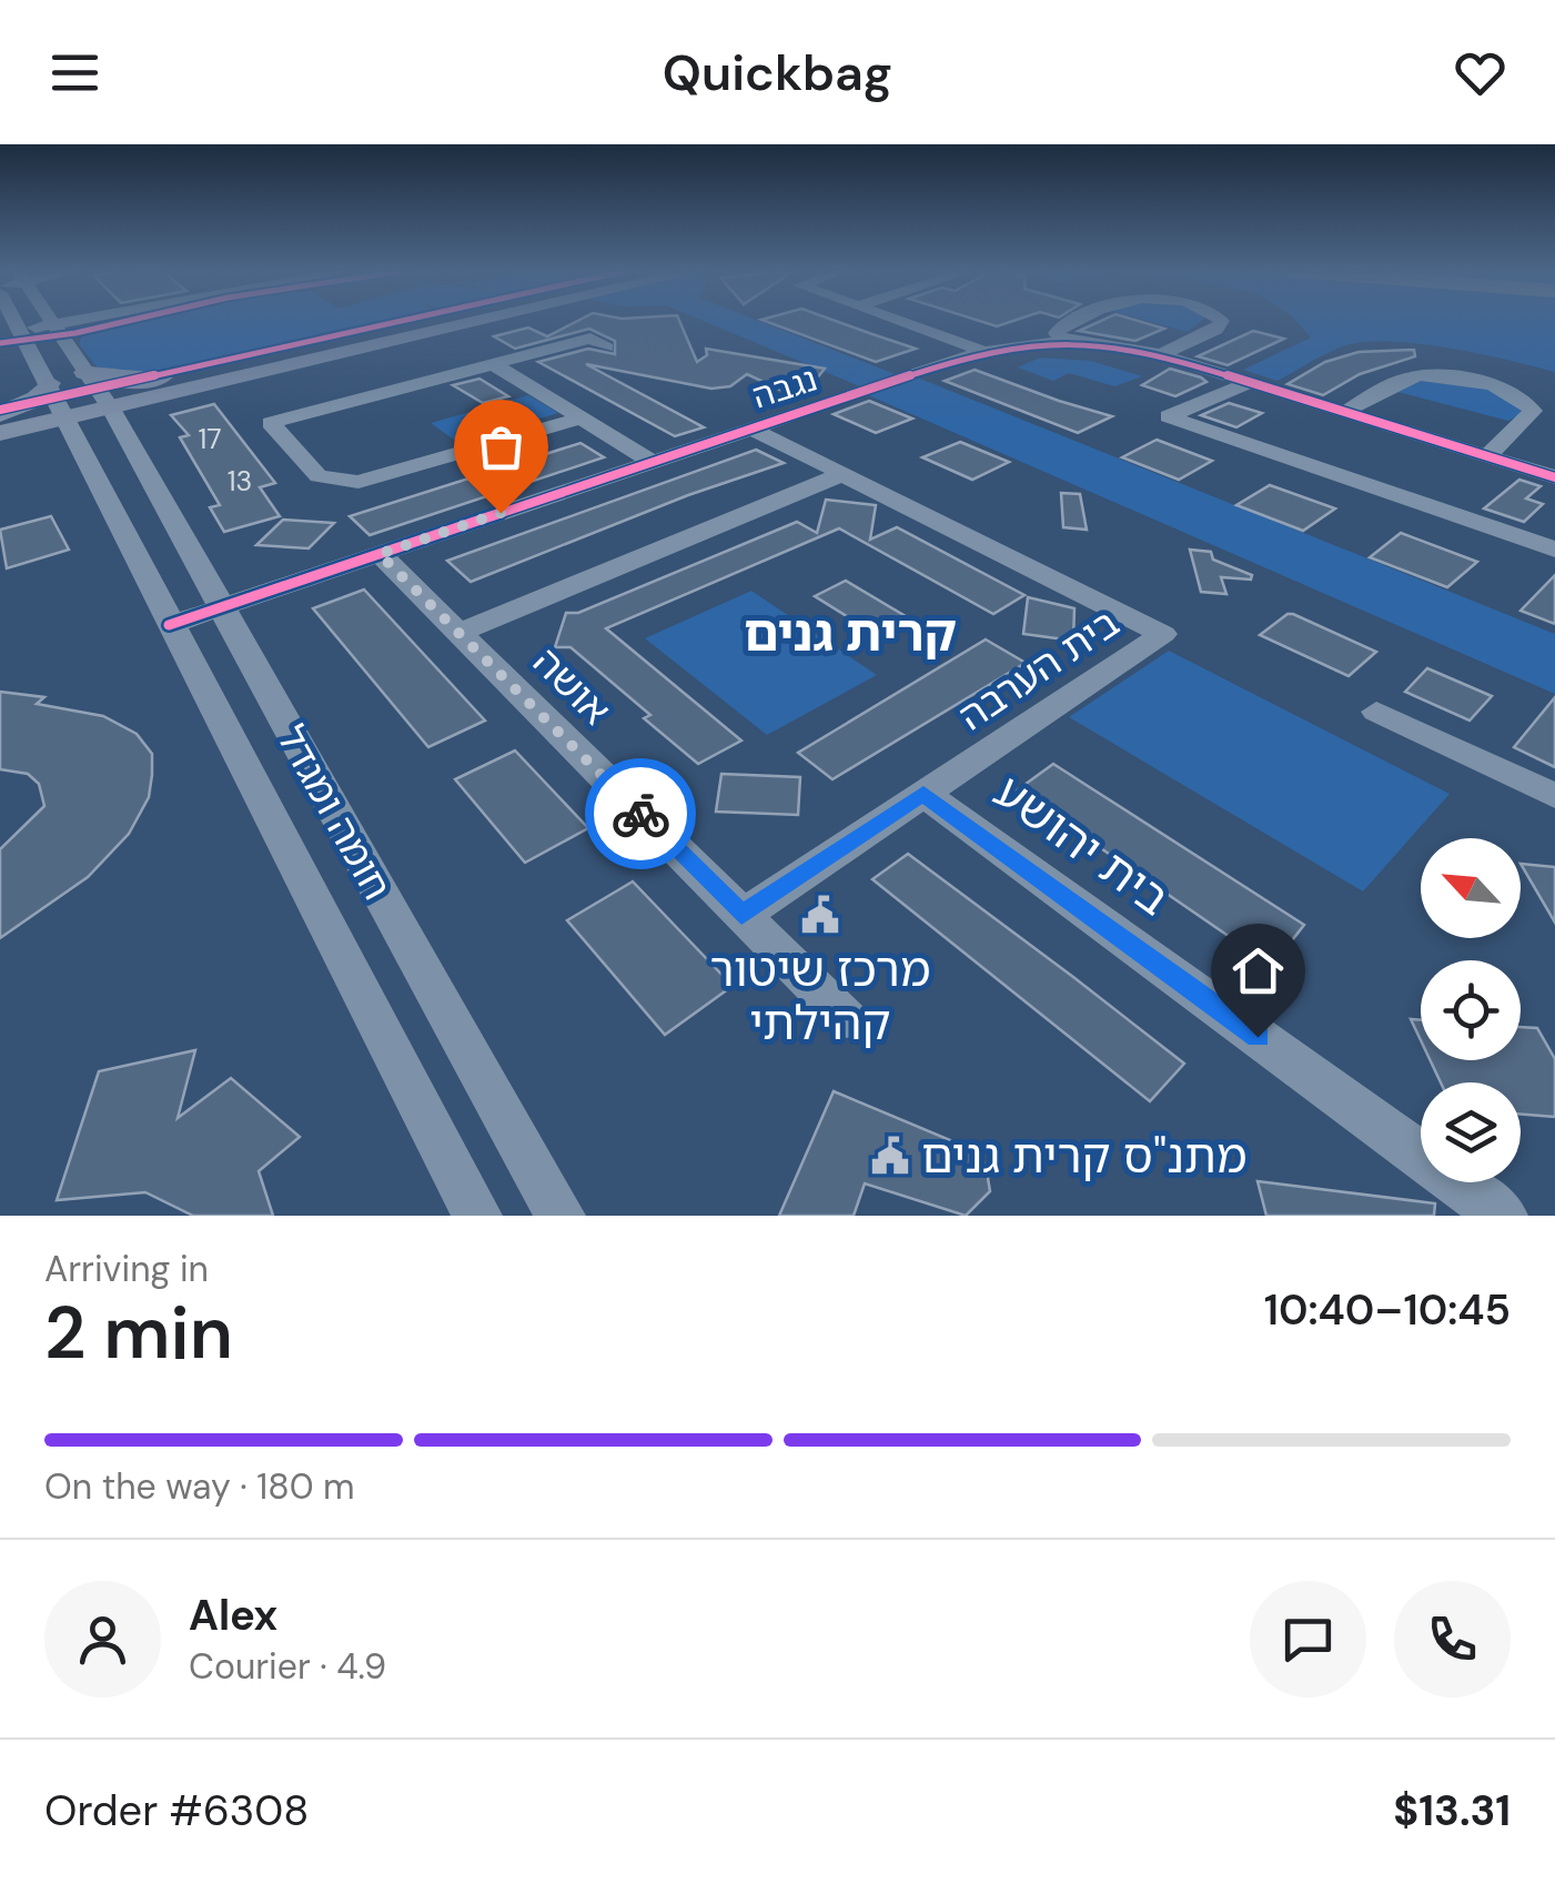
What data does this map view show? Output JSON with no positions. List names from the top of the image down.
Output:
{
  "streets": {
    "street": [
      "נגבה",
      "בית הערבה",
      "אושה",
      "חומה ומגדל",
      "בית יהושע"
    ]
  },
  "crossings": [
    ["נגבה", "בית הערבה"],
    ["נגבה", "אושה"],
    ["נגבה", "חומה ומגדל"],
    ["בית הערבה", "אושה"],
    ["בית הערבה", "בית יהושע"]
  ],
  "districts": ["קרית גנים"],
  "places": {
    "public building": ["מרכז שיטור קהילתי", "מתנ\"ס קרית גנים"]
  },
  "house_numbers": ["17", "13"],
  "north": "top left",
  "page": {
    "header": "Quickbag",
    "heading": ["2 min", "Arriving in", "10:40–10:45"],
    "panel": [
      "Alex",
      "Courier · 4.9",
      "Order #6308",
      "$13.31"
    ],
    "bar": "On the way · 180 m"
  }
}
